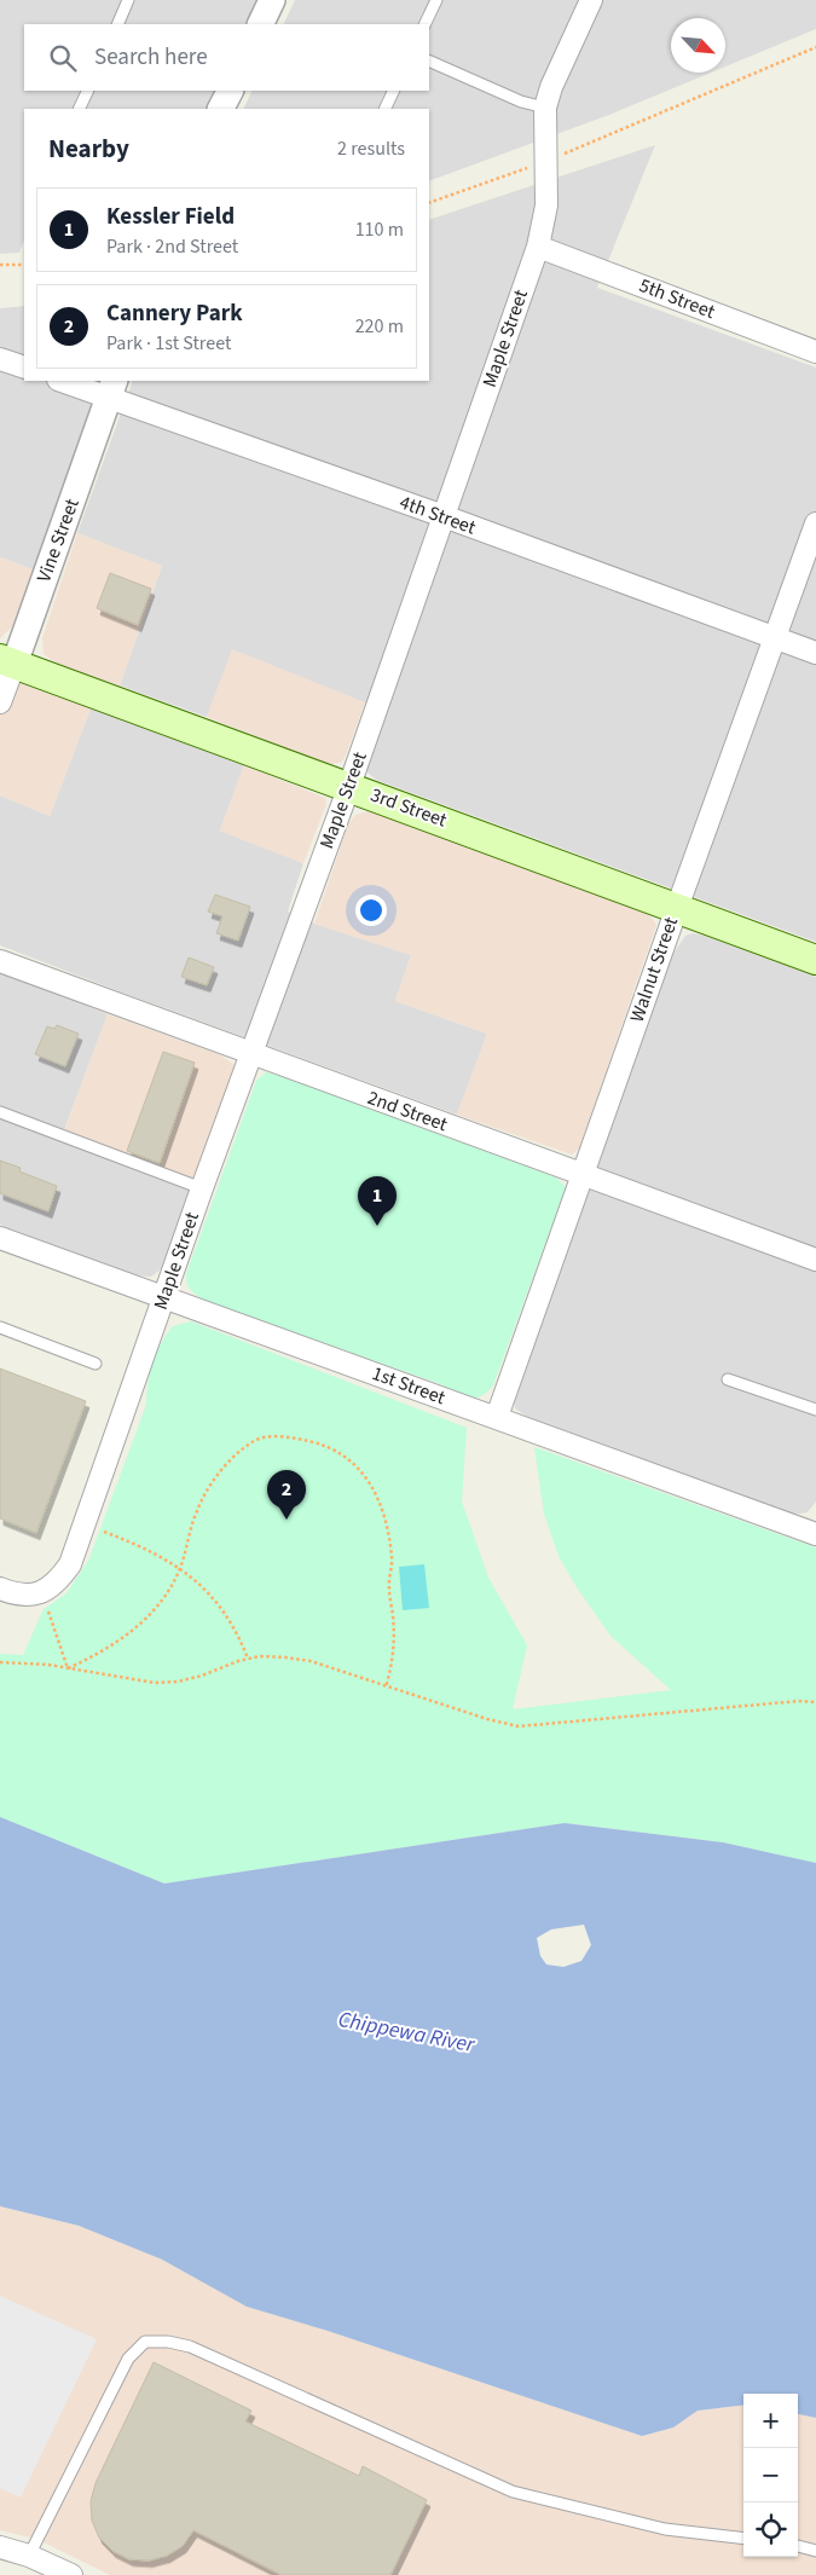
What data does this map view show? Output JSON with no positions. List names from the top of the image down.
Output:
{
  "streets": {
    "main road": ["3rd Street"],
    "street": [
      "5th Street",
      "Maple Street",
      "4th Street",
      "Vine Street",
      "Walnut Street",
      "2nd Street",
      "1st Street"
    ]
  },
  "crossings": [
    ["5th Street", "Maple Street"],
    ["Maple Street", "4th Street"],
    ["Maple Street", "3rd Street"],
    ["Maple Street", "2nd Street"],
    ["Maple Street", "1st Street"],
    ["4th Street", "Vine Street"],
    ["4th Street", "Walnut Street"],
    ["Vine Street", "3rd Street"],
    ["3rd Street", "Walnut Street"],
    ["Walnut Street", "2nd Street"],
    ["Walnut Street", "1st Street"]
  ],
  "water": ["Chippewa River"],
  "north": "bottom right",
  "page": {
    "search": "Search here",
    "heading": ["Nearby", "2 results"],
    "list": [
      {
        "mark": "1",
        "name": "Kessler Field",
        "note": "Park · 2nd Street",
        "value": "110 m"
      },
      {
        "mark": "2",
        "name": "Cannery Park",
        "note": "Park · 1st Street",
        "value": "220 m"
      }
    ],
    "pins": ["1", "2"],
    "map_buttons": ["+", "−"]
  }
}
